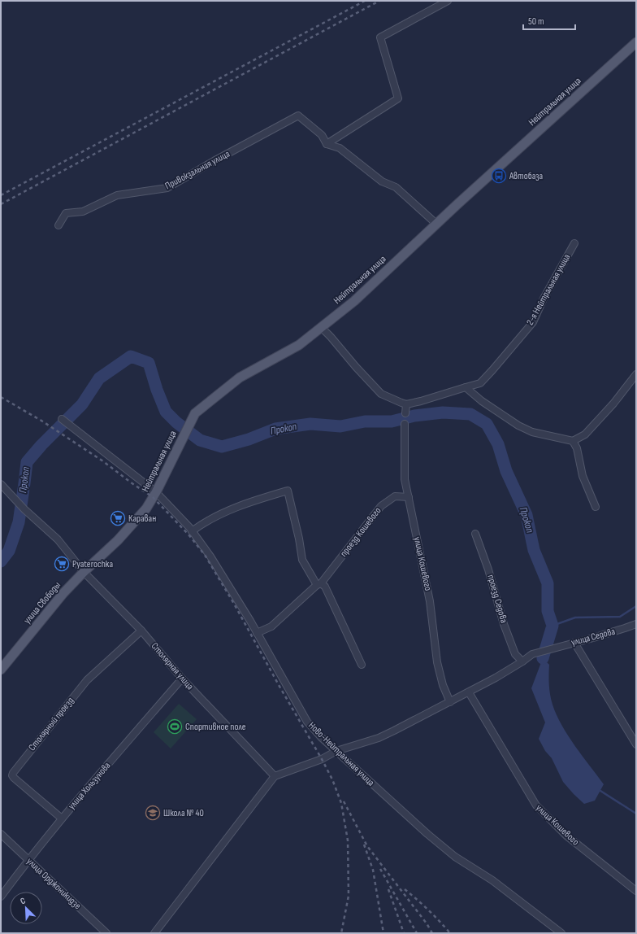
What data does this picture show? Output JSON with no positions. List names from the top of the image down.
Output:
{
  "streets": {
    "main road": ["Нейтральная улица", "улица Свободы"],
    "street": [
      "Привокзальная улица",
      "2-я Нейтральная улица",
      "проезд Кошевого",
      "улица Кошевого",
      "проезд Седова",
      "улица Седова",
      "Столярная улица",
      "Столярный проезд",
      "Ново-Нейтральная улица",
      "улица Хользунова",
      "улица Орджоникидзе"
    ]
  },
  "crossings": [
    ["Нейтральная улица", "улица Свободы"],
    ["Нейтральная улица", "Ново-Нейтральная улица"],
    ["проезд Кошевого", "улица Кошевого"],
    ["проезд Кошевого", "Ново-Нейтральная улица"],
    ["проезд Седова", "улица Седова"],
    ["улица Свободы", "Столярная улица"],
    ["Столярная улица", "Столярный проезд"],
    ["Столярная улица", "улица Хользунова"],
    ["Столярный проезд", "улица Хользунова"],
    ["улица Хользунова", "улица Орджоникидзе"]
  ],
  "water": ["Прокоп"],
  "places": {
    "bus stop": ["Автобаза"],
    "supermarket": ["Караван", "Pyaterochka"],
    "sports": ["Спортивное поле"],
    "school or university": ["Школа № 40"]
  },
  "scale_bar": "50 m",
  "north": "top left"
}
